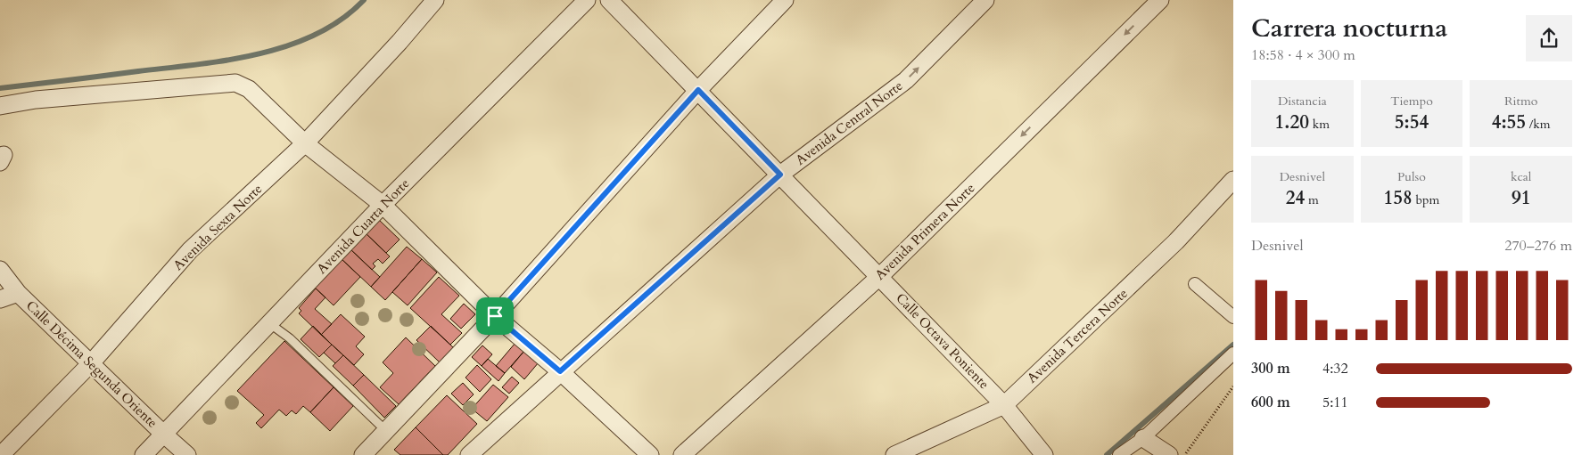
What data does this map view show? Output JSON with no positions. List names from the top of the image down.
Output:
{
  "streets": {
    "street": [
      "Avenida Central Norte",
      "Avenida Cuarta Norte",
      "Avenida Sexta Norte",
      "Avenida Primera Norte",
      "Avenida Tercera Norte",
      "Calle Octava Poniente",
      "Calle Décima Segunda Oriente"
    ]
  },
  "crossings": [
    ["Avenida Central Norte", "Calle Octava Poniente"],
    ["Avenida Cuarta Norte", "Calle Décima Segunda Oriente"],
    ["Avenida Sexta Norte", "Calle Décima Segunda Oriente"],
    ["Avenida Primera Norte", "Calle Octava Poniente"],
    ["Avenida Tercera Norte", "Calle Octava Poniente"]
  ],
  "one_way": ["Avenida Primera Norte"],
  "page": {
    "heading": ["Carrera nocturna", "18:58 · 4 × 300 m"],
    "stats": [
      ["Distancia", "1.20 km"],
      ["Tiempo", "5:54"],
      ["Ritmo", "4:55 /km"],
      ["Desnivel", "24 m"],
      ["Pulso", "158 bpm"],
      ["kcal", "91"]
    ],
    "chart": ["Desnivel", "270–276 m"],
    "list": [
      {
        "name": "300 m",
        "note": "4:32"
      },
      {
        "name": "600 m",
        "note": "5:11"
      }
    ]
  }
}
